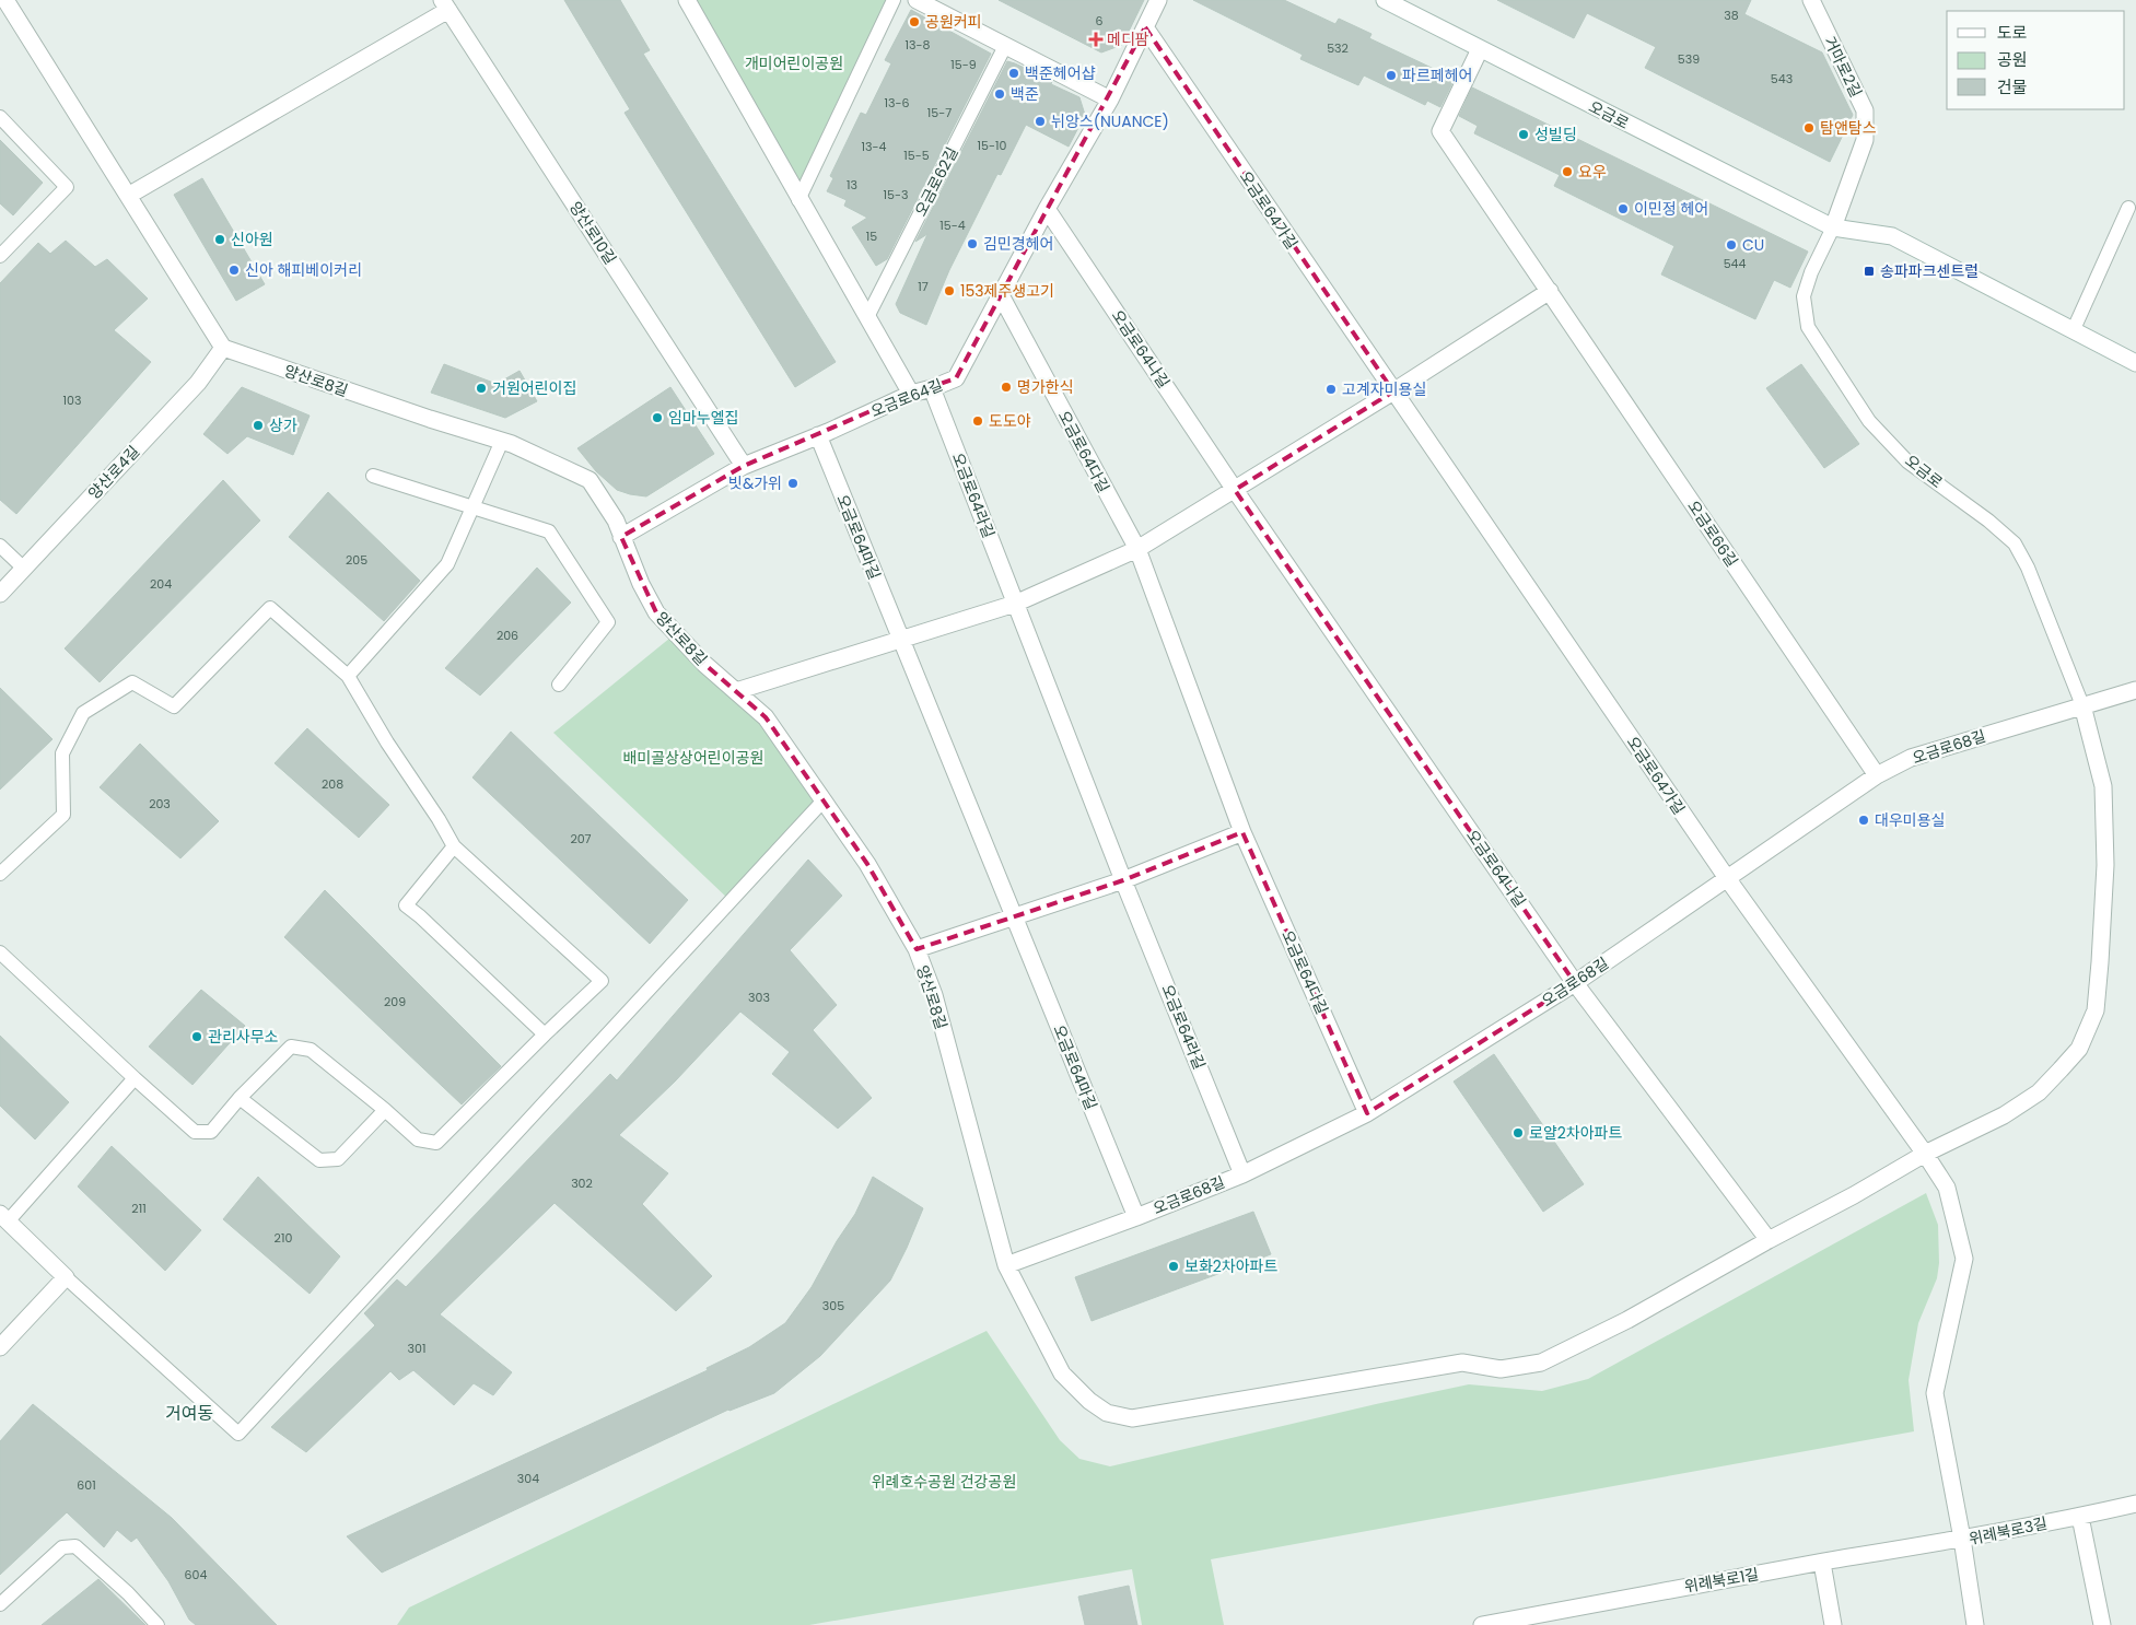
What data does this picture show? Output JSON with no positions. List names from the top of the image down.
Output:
{
  "streets": {
    "street": [
      "거마로2길",
      "오금로",
      "오금로64가길",
      "양산로10길",
      "오금로64나길",
      "양산로8길",
      "오금로64길",
      "오금로64다길",
      "양산로4길",
      "오금로64라길",
      "오금로66길",
      "오금로64마길",
      "오금로68길",
      "위례북로3길",
      "위례북로1길"
    ],
    "lane": ["오금로62길"]
  },
  "crossings": [
    ["거마로2길", "오금로"],
    ["오금로", "양산로8길"],
    ["오금로", "오금로66길"],
    ["오금로", "오금로68길"],
    ["오금로64가길", "양산로8길"],
    ["오금로64가길", "오금로64길"],
    ["오금로64가길", "오금로68길"],
    ["오금로64가길", "위례북로3길"],
    ["오금로64가길", "위례북로1길"],
    ["양산로10길", "오금로64길"],
    ["오금로64나길", "양산로8길"],
    ["오금로64나길", "오금로64길"],
    ["오금로64나길", "오금로68길"],
    ["양산로8길", "오금로64길"],
    ["양산로8길", "양산로4길"],
    ["양산로8길", "오금로68길"],
    ["오금로64길", "오금로64다길"],
    ["오금로64길", "오금로64라길"],
    ["오금로64길", "오금로64마길"],
    ["오금로64다길", "오금로68길"],
    ["오금로64라길", "오금로68길"],
    ["오금로66길", "오금로68길"],
    ["오금로64마길", "오금로68길"],
    ["위례북로3길", "위례북로1길"]
  ],
  "districts": ["거여동"],
  "parks": ["개미어린이공원", "배미골상상어린이공원", "위례호수공원 건강공원"],
  "places": {
    "other": [
      "공원커피",
      "백준헤어샵",
      "파르페헤어",
      "백준",
      "뉘앙스(NUANCE)",
      "탐앤탐스",
      "성빌딩",
      "요우",
      "이민정 헤어",
      "신아원",
      "김민경헤어",
      "CU",
      "신아 해피베이커리",
      "153제주생고기",
      "명가한식",
      "거원어린이집",
      "고계자미용실",
      "임마누엘집",
      "도도야",
      "상가",
      "빗&가위",
      "대우미용실",
      "관리사무소",
      "로얄2차아파트",
      "보화2차아파트"
    ],
    "health": ["메디팜"],
    "transit": ["송파파크센트럴"]
  },
  "house_numbers": [
    "38",
    "6",
    "13-8",
    "532",
    "539",
    "15-9",
    "543",
    "13-6",
    "15-7",
    "15-10",
    "13-4",
    "15-5",
    "13",
    "15-3",
    "15-4",
    "15",
    "544",
    "17",
    "103",
    "205",
    "204",
    "206",
    "208",
    "203",
    "207",
    "303",
    "209",
    "302",
    "211",
    "210",
    "305",
    "301",
    "304",
    "601",
    "604"
  ],
  "legend": ["도로", "공원", "건물"]
}
